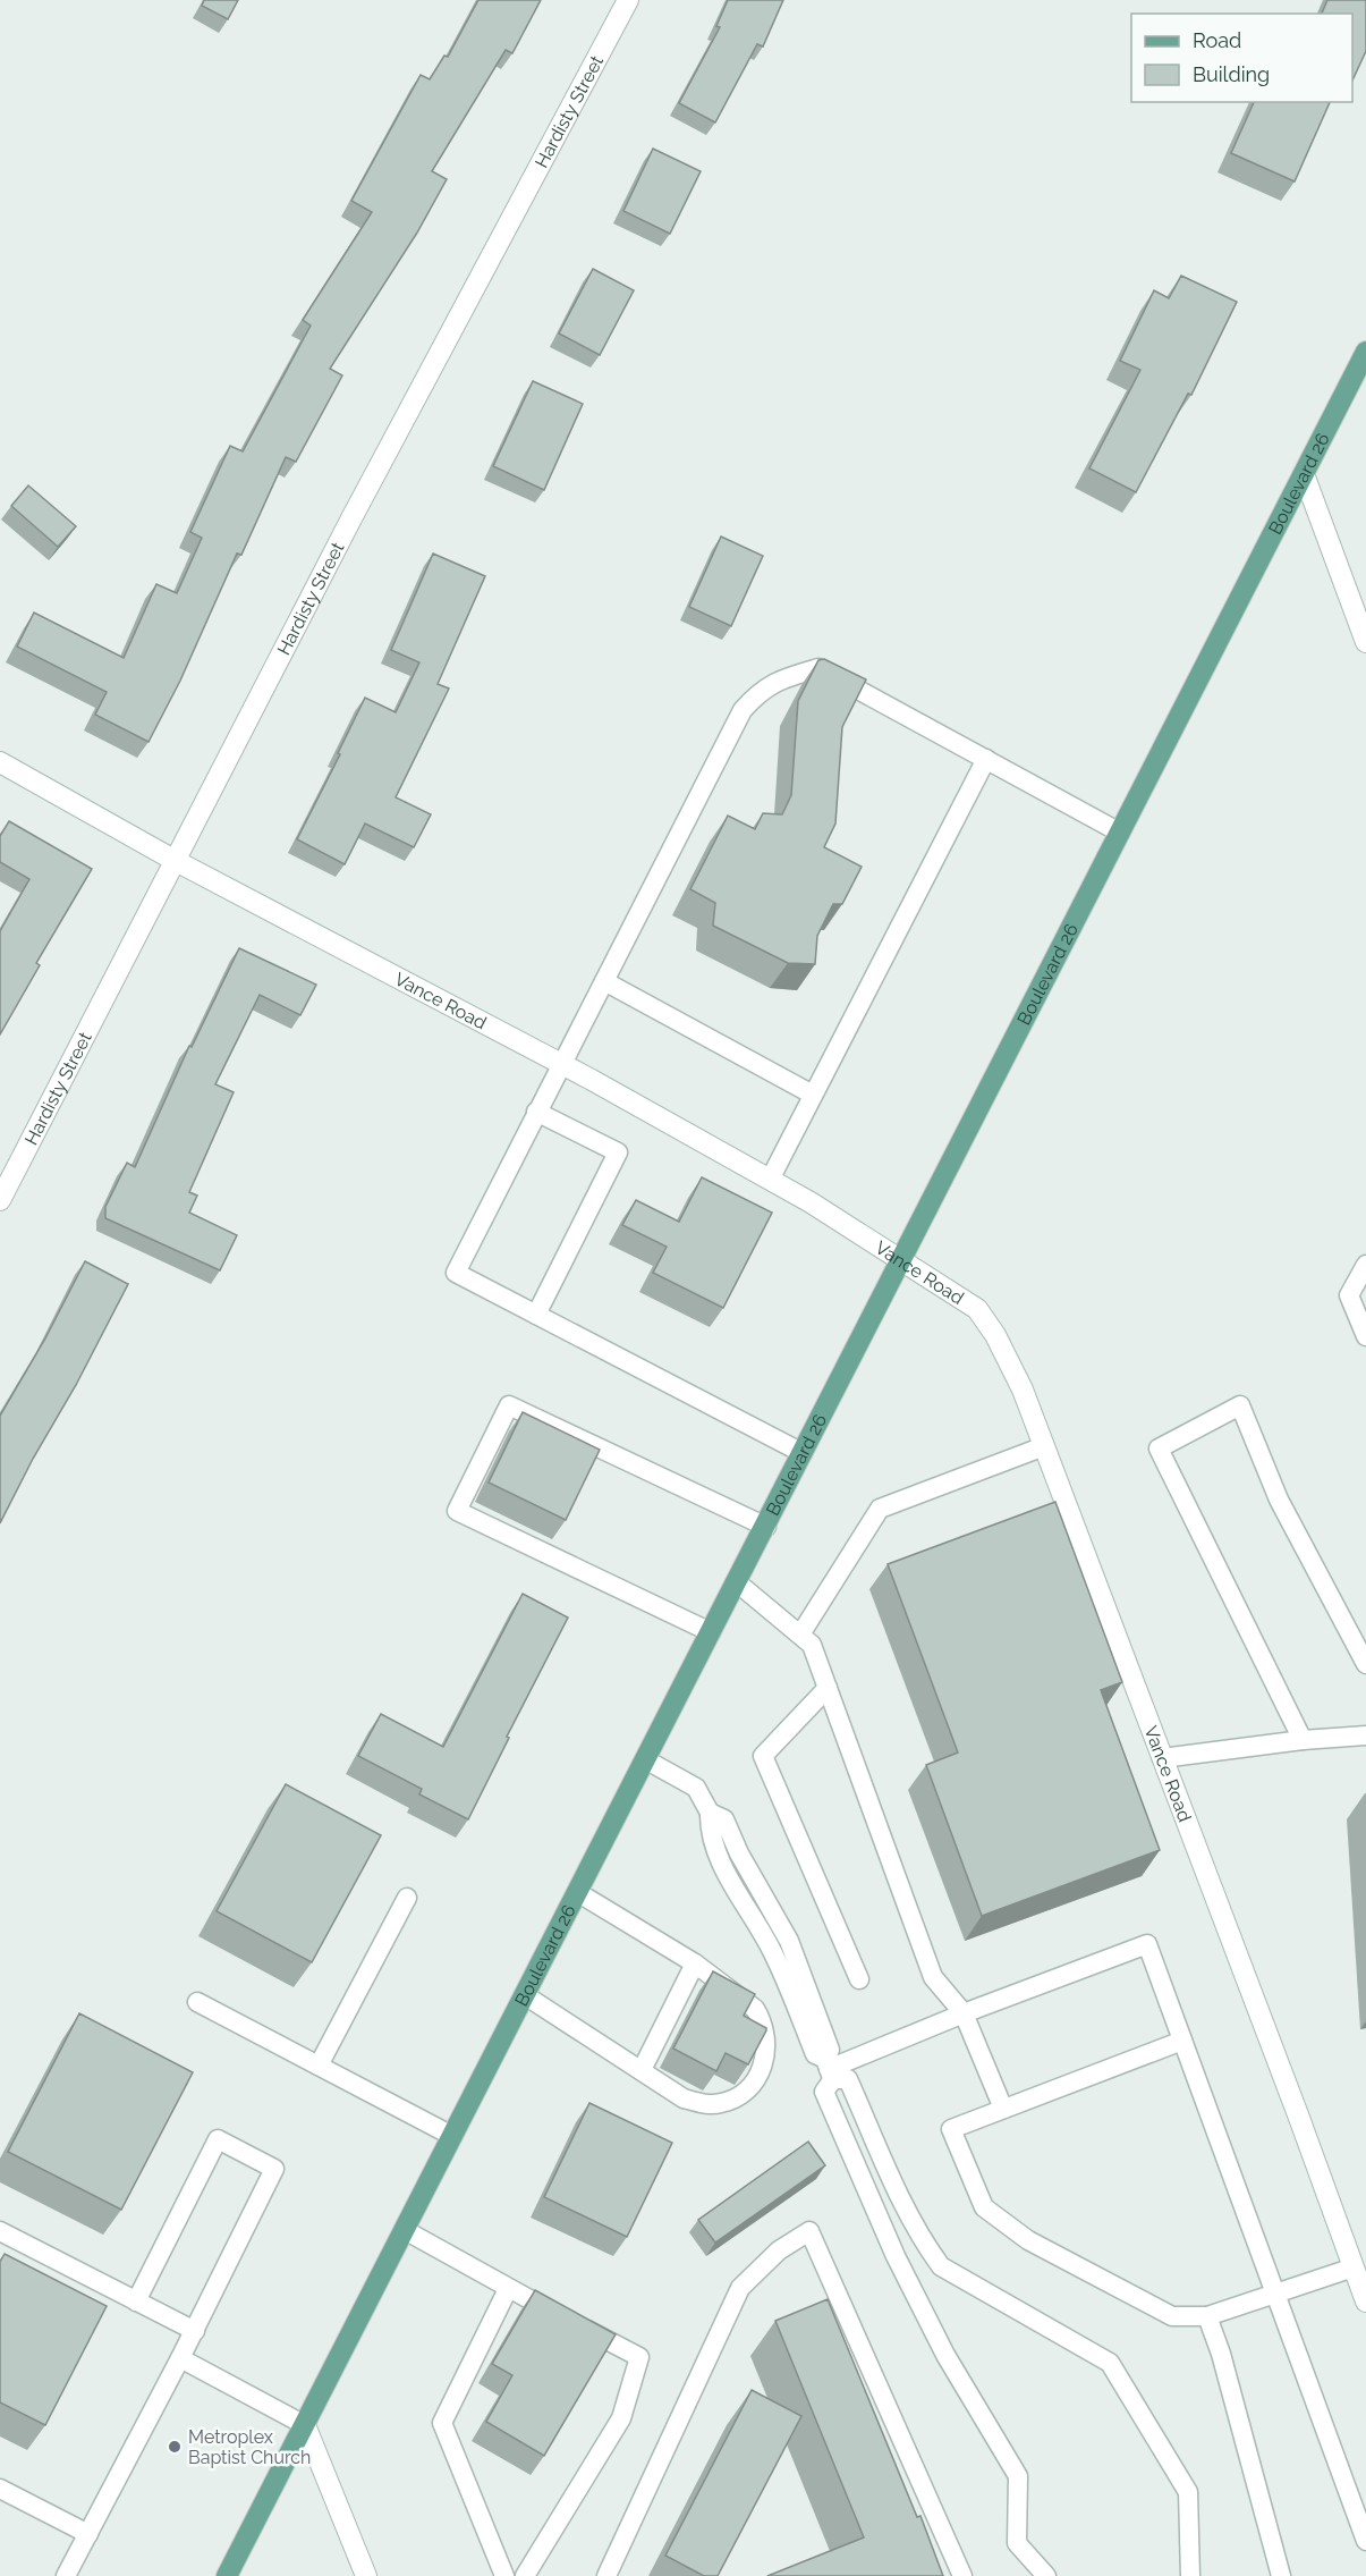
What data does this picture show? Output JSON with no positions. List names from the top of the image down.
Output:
{
  "streets": {
    "main road": ["Boulevard 26"],
    "street": ["Hardisty Street", "Vance Road"]
  },
  "crossings": [
    ["Hardisty Street", "Vance Road"],
    ["Boulevard 26", "Vance Road"]
  ],
  "places": ["Metroplex Baptist Church"],
  "legend": ["Road", "Building"]
}
